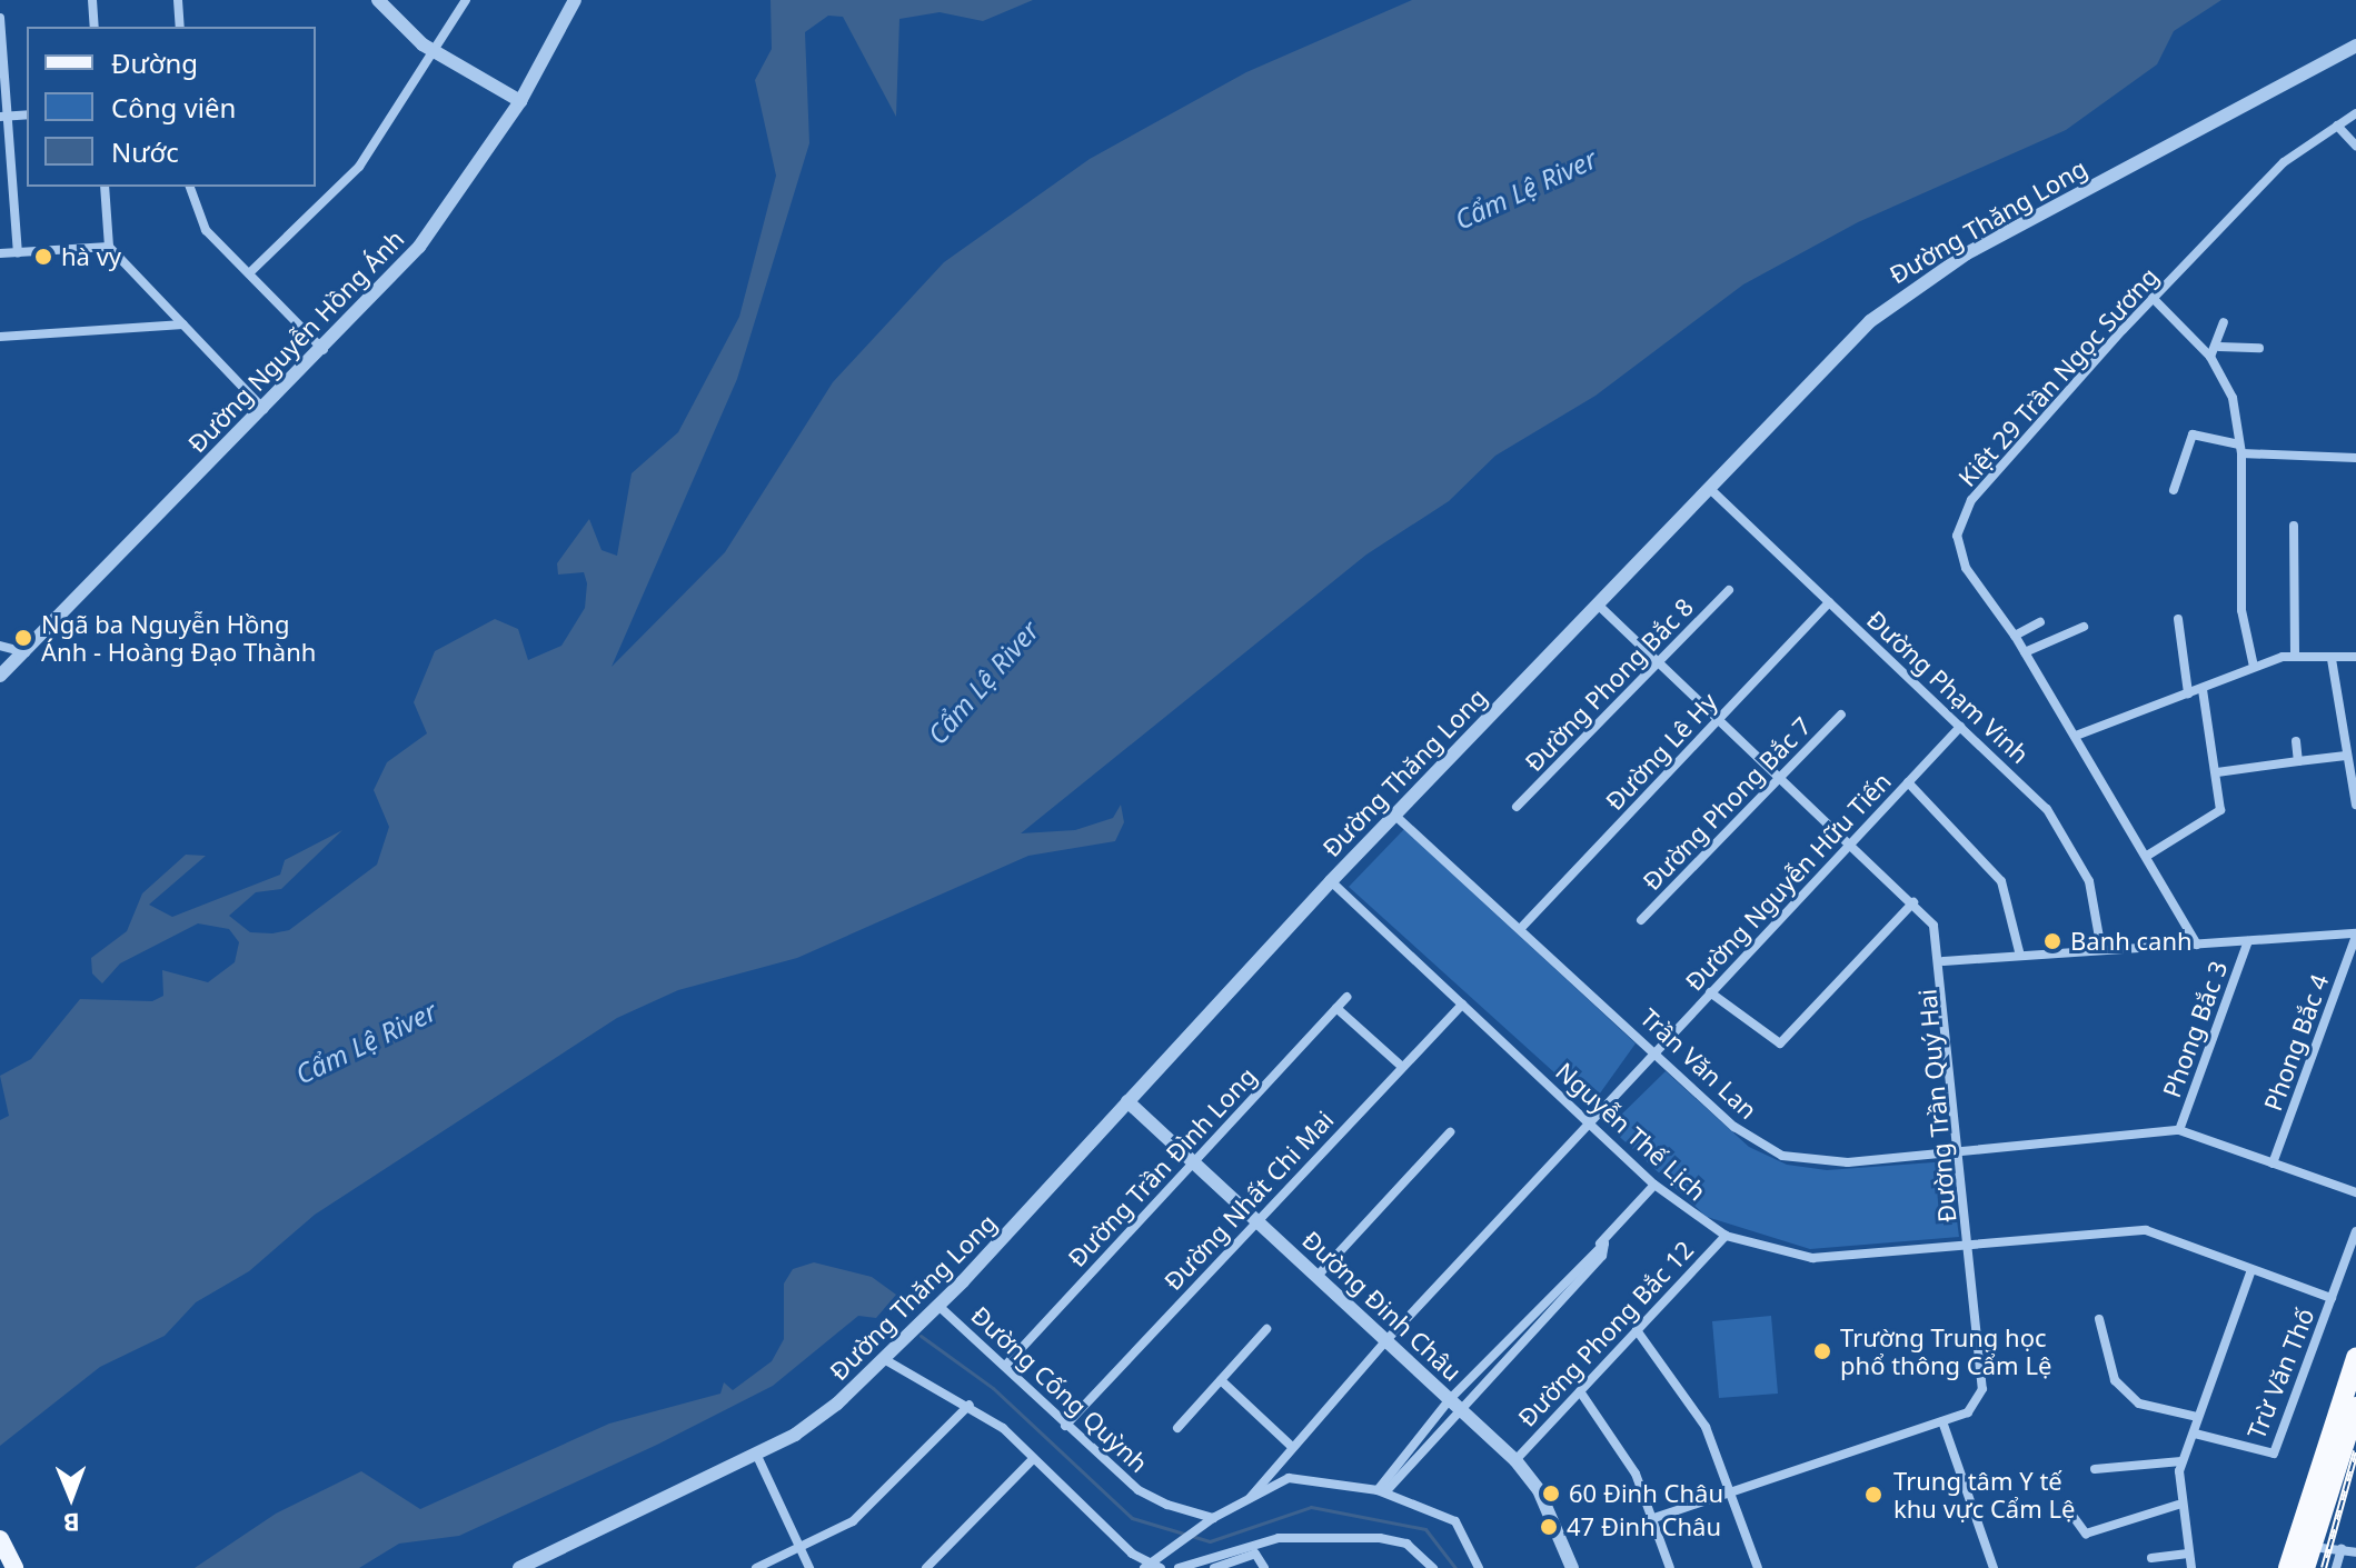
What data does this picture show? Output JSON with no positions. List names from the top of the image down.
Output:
{
  "streets": {
    "street": [
      "Đường Thăng Long",
      "Đường Nguyễn Hồng Ánh",
      "Kiệt 29 Trần Ngọc Sương",
      "Đường Phong Bắc 8",
      "Đường Phạm Vinh",
      "Đường Lê Hy",
      "Đường Phong Bắc 7",
      "Đường Nguyễn Hữu Tiến",
      "Phong Bắc 3",
      "Phong Bắc 4",
      "Trần Văn Lan",
      "Đường Trần Quý Hai",
      "Nguyễn Thế Lịch",
      "Đường Trần Đình Long",
      "Đường Nhất Chi Mai",
      "Đường Đinh Châu",
      "Đường Phong Bắc 12",
      "Trừ Văn Thố",
      "Đường Cống Quỳnh"
    ]
  },
  "crossings": [
    ["Đường Thăng Long", "Đường Phạm Vinh"],
    ["Đường Thăng Long", "Trần Văn Lan"],
    ["Đường Thăng Long", "Đường Trần Quý Hai"],
    ["Đường Thăng Long", "Nguyễn Thế Lịch"],
    ["Đường Thăng Long", "Đường Đinh Châu"],
    ["Đường Thăng Long", "Đường Cống Quỳnh"],
    ["Đường Phong Bắc 8", "Đường Trần Quý Hai"],
    ["Đường Phạm Vinh", "Đường Lê Hy"],
    ["Đường Phạm Vinh", "Đường Nguyễn Hữu Tiến"],
    ["Đường Lê Hy", "Trần Văn Lan"],
    ["Đường Lê Hy", "Đường Trần Quý Hai"],
    ["Đường Phong Bắc 7", "Đường Trần Quý Hai"],
    ["Đường Nguyễn Hữu Tiến", "Trần Văn Lan"],
    ["Đường Nguyễn Hữu Tiến", "Đường Trần Quý Hai"],
    ["Đường Nguyễn Hữu Tiến", "Nguyễn Thế Lịch"],
    ["Đường Nguyễn Hữu Tiến", "Đường Đinh Châu"],
    ["Phong Bắc 3", "Trần Văn Lan"],
    ["Phong Bắc 4", "Trần Văn Lan"],
    ["Trần Văn Lan", "Đường Trần Quý Hai"],
    ["Đường Trần Quý Hai", "Nguyễn Thế Lịch"],
    ["Nguyễn Thế Lịch", "Đường Nhất Chi Mai"],
    ["Nguyễn Thế Lịch", "Đường Phong Bắc 12"],
    ["Nguyễn Thế Lịch", "Trừ Văn Thố"],
    ["Đường Trần Đình Long", "Đường Đinh Châu"],
    ["Đường Trần Đình Long", "Đường Cống Quỳnh"],
    ["Đường Nhất Chi Mai", "Đường Đinh Châu"],
    ["Đường Nhất Chi Mai", "Đường Cống Quỳnh"],
    ["Đường Đinh Châu", "Đường Phong Bắc 12"]
  ],
  "water": ["Cẩm Lệ River"],
  "places": [
    "hà vy",
    "Ngã ba Nguyễn Hồng Ánh - Hoàng Đạo Thành",
    "Banh canh",
    "Trường Trung học phổ thông Cẩm Lệ",
    "60 Đinh Châu",
    "Trung tâm Y tế khu vực Cẩm Lệ",
    "47 Đinh Châu"
  ],
  "legend": ["Đường", "Công viên", "Nước"],
  "north": "bottom"
}
